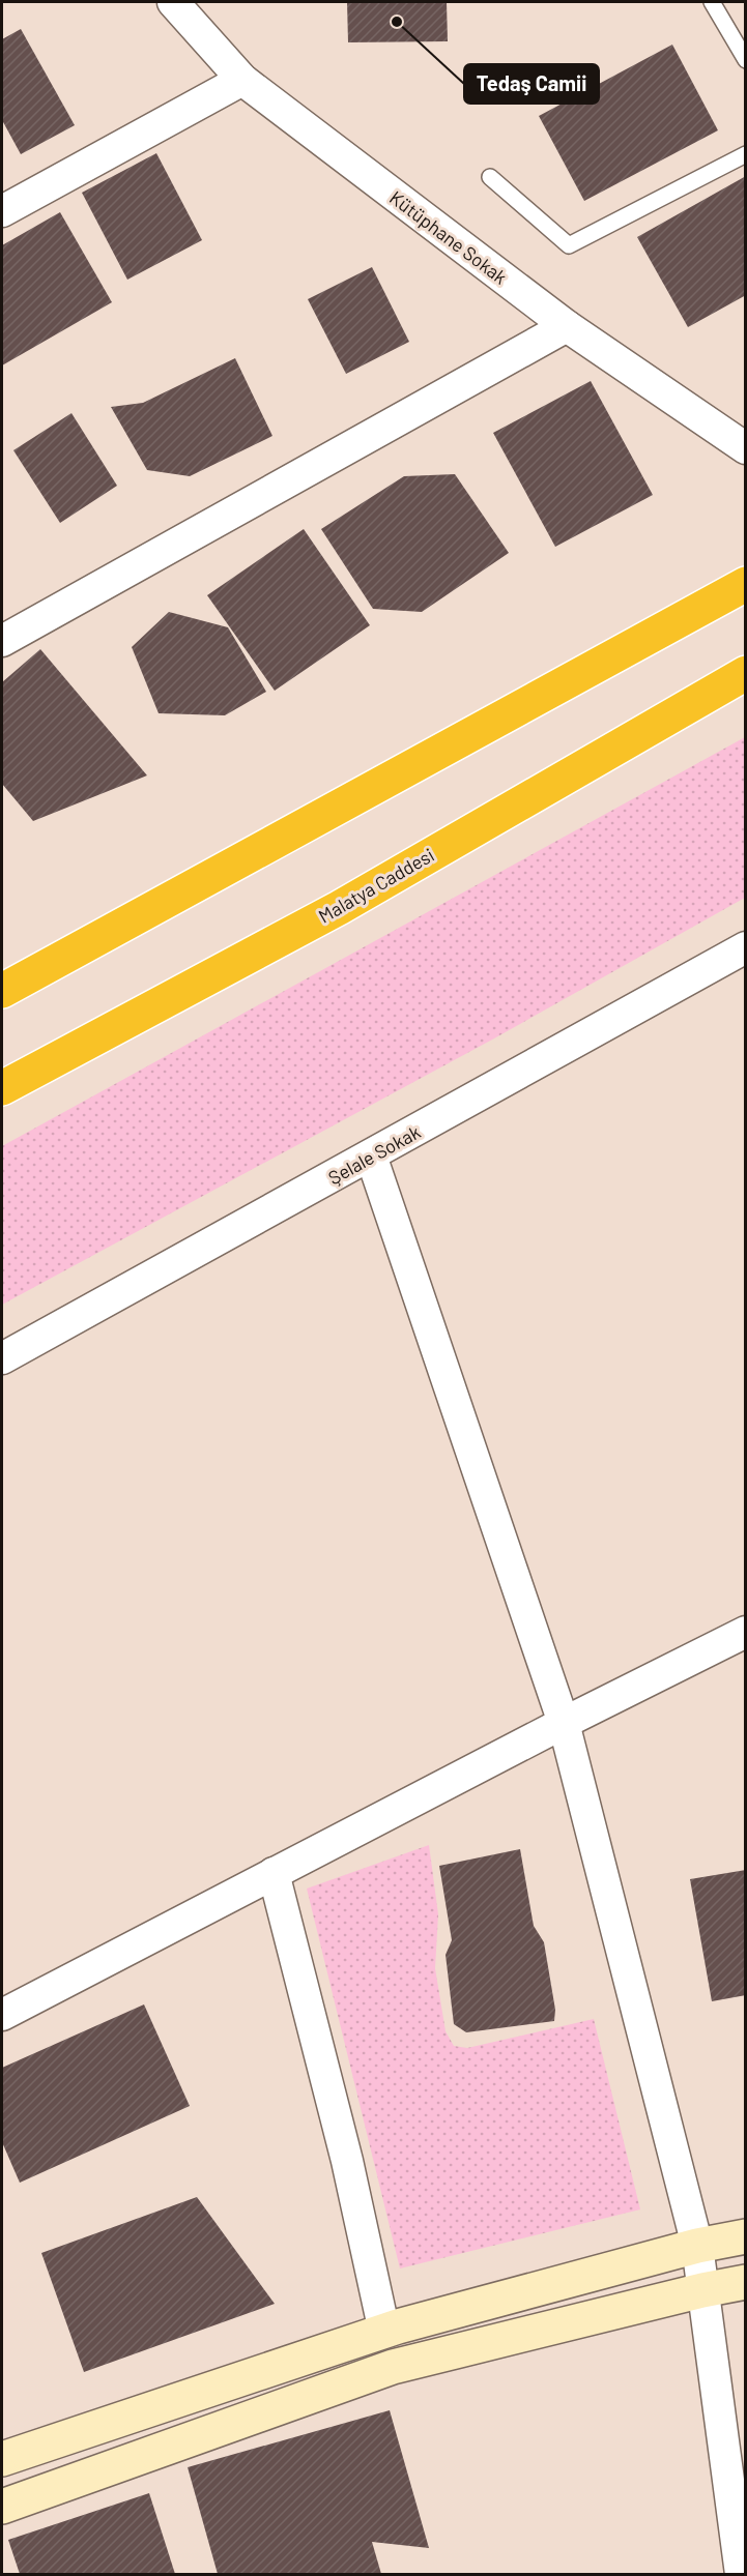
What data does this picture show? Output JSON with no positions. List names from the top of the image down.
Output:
{
  "streets": {
    "highway": ["Malatya Caddesi"],
    "street": ["Kütüphane Sokak", "Şelale Sokak"]
  },
  "places": ["Tedaş Camii"]
}
